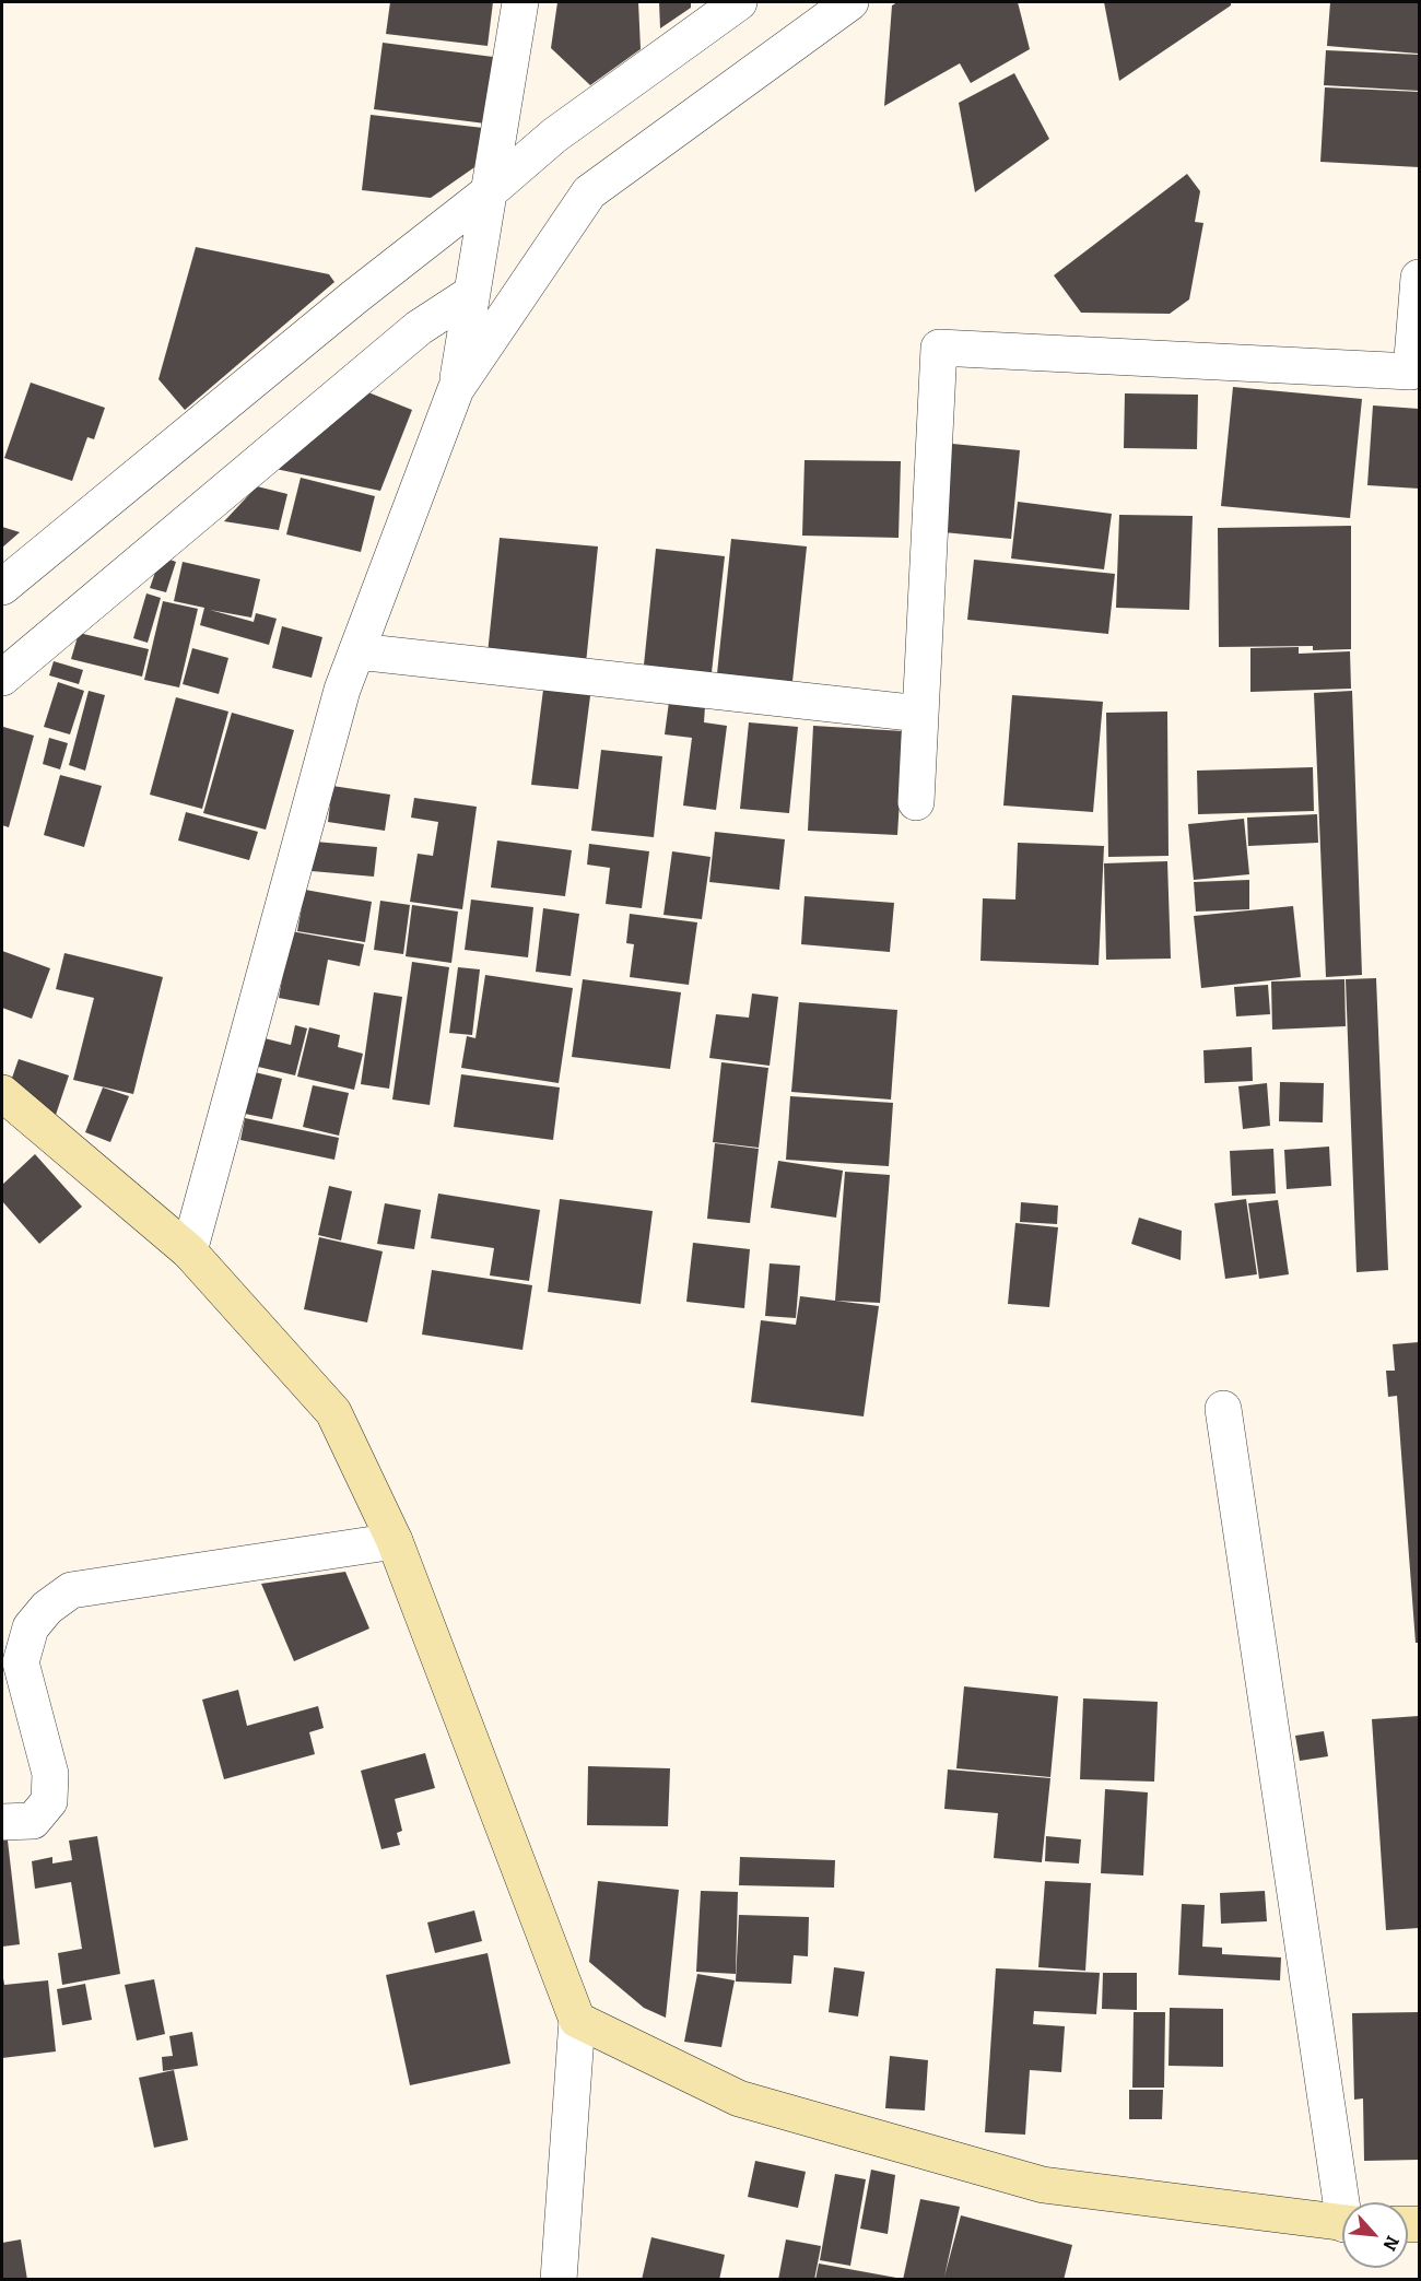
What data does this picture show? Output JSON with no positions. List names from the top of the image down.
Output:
{
  "north": "bottom right"
}
